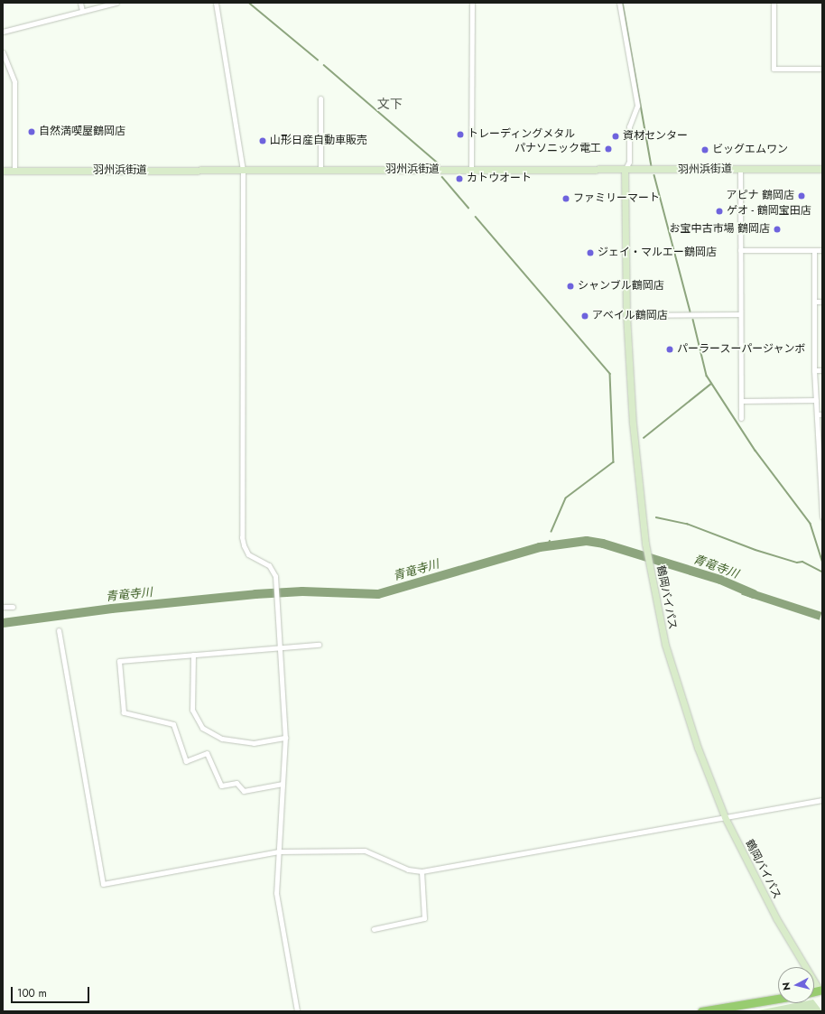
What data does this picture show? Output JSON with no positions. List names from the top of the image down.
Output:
{
  "streets": {
    "main road": ["羽州浜街道", "鶴岡バイパス"]
  },
  "crossings": [
    ["羽州浜街道", "鶴岡バイパス"]
  ],
  "districts": ["文下"],
  "water": ["青竜寺川"],
  "places": [
    "自然満喫屋鶴岡店",
    "トレーディングメタル",
    "資材センター",
    "山形日産自動車販売",
    "パナソニック電工",
    "ビッグエムワン",
    "カトウオート",
    "アピナ 鶴岡店",
    "ファミリーマート",
    "ゲオ - 鶴岡宝田店",
    "お宝中古市場 鶴岡店",
    "ジェイ・マルエー鶴岡店",
    "シャンブル鶴岡店",
    "アベイル鶴岡店",
    "パーラースーパージャンボ"
  ],
  "scale_bar": "100 m",
  "north": "left"
}
